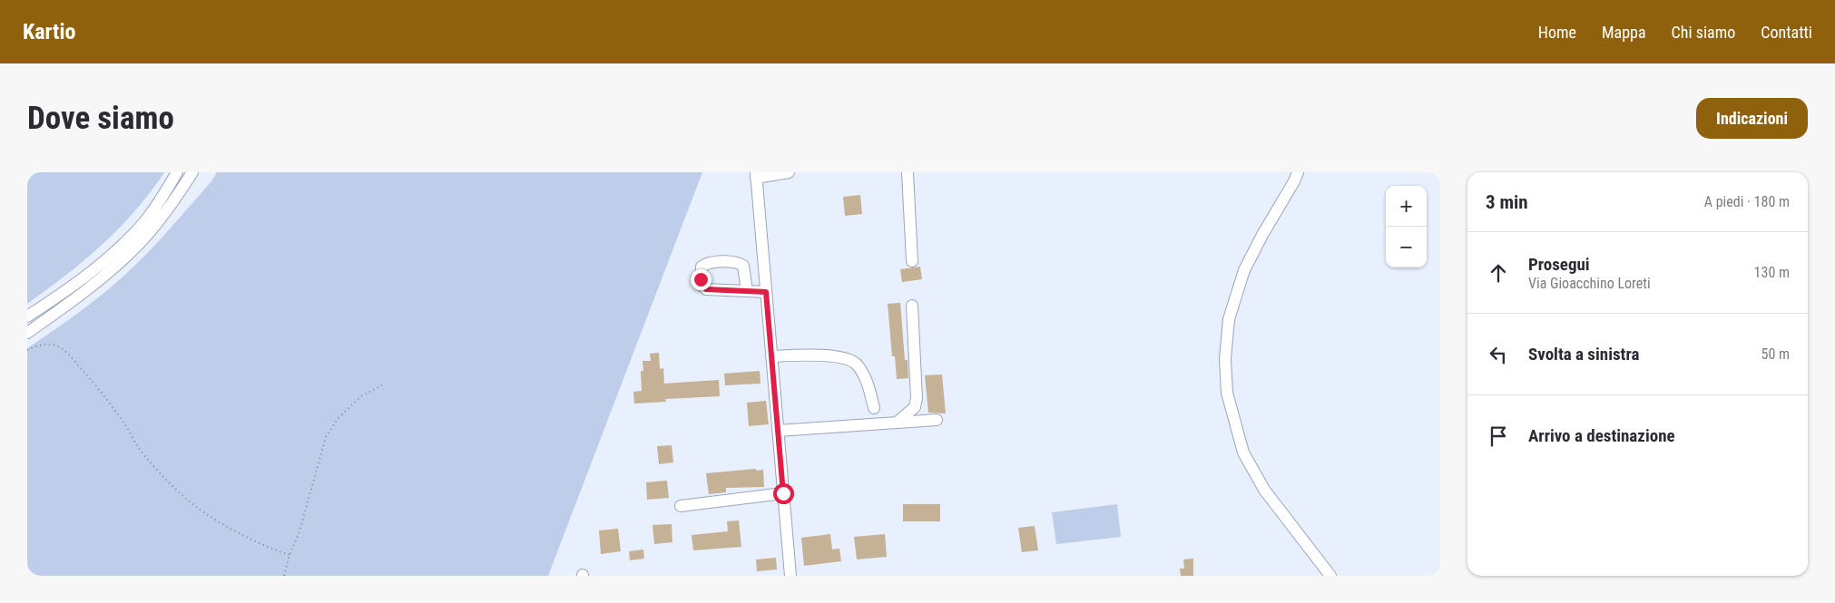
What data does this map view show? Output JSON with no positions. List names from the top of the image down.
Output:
{
  "page": {
    "header": "Kartio",
    "nav": [
      "Home",
      "Mappa",
      "Chi siamo",
      "Contatti"
    ],
    "buttons": "Indicazioni",
    "title": "Dove siamo",
    "heading": ["3 min", "A piedi · 180 m"],
    "map_buttons": ["+", "−"],
    "list": [
      ["Prosegui", "Via Gioacchino Loreti", "130 m"],
      ["Svolta a sinistra", "50 m"],
      "Arrivo a destinazione"
    ]
  }
}
